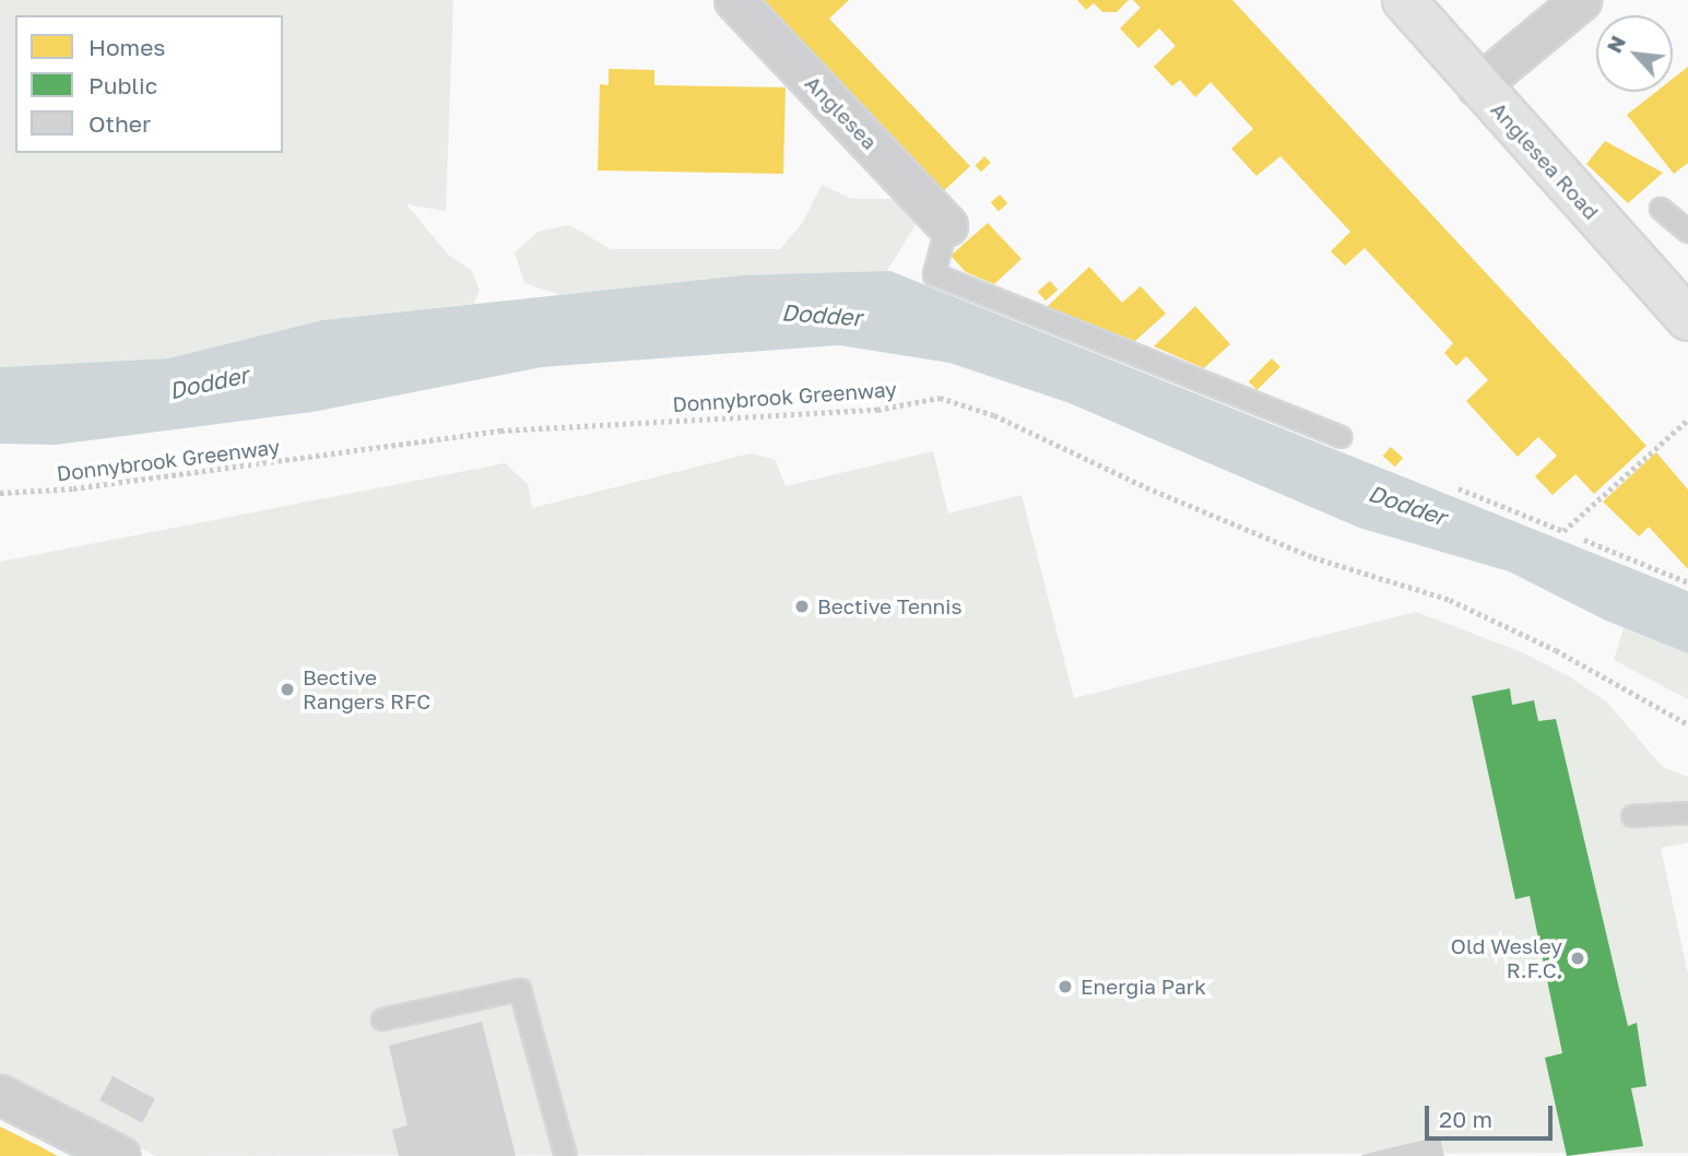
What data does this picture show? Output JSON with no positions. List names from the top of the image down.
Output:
{
  "streets": {
    "main road": ["Anglesea Road"],
    "street": ["Anglesea"],
    "path": ["Donnybrook Greenway"]
  },
  "water": ["Dodder"],
  "places": [
    "Bective Tennis",
    "Bective Rangers RFC",
    "Old Wesley R.F.C.",
    "Energia Park"
  ],
  "legend": ["Homes", "Public", "Other"],
  "scale_bar": "20 m",
  "north": "top left"
}
